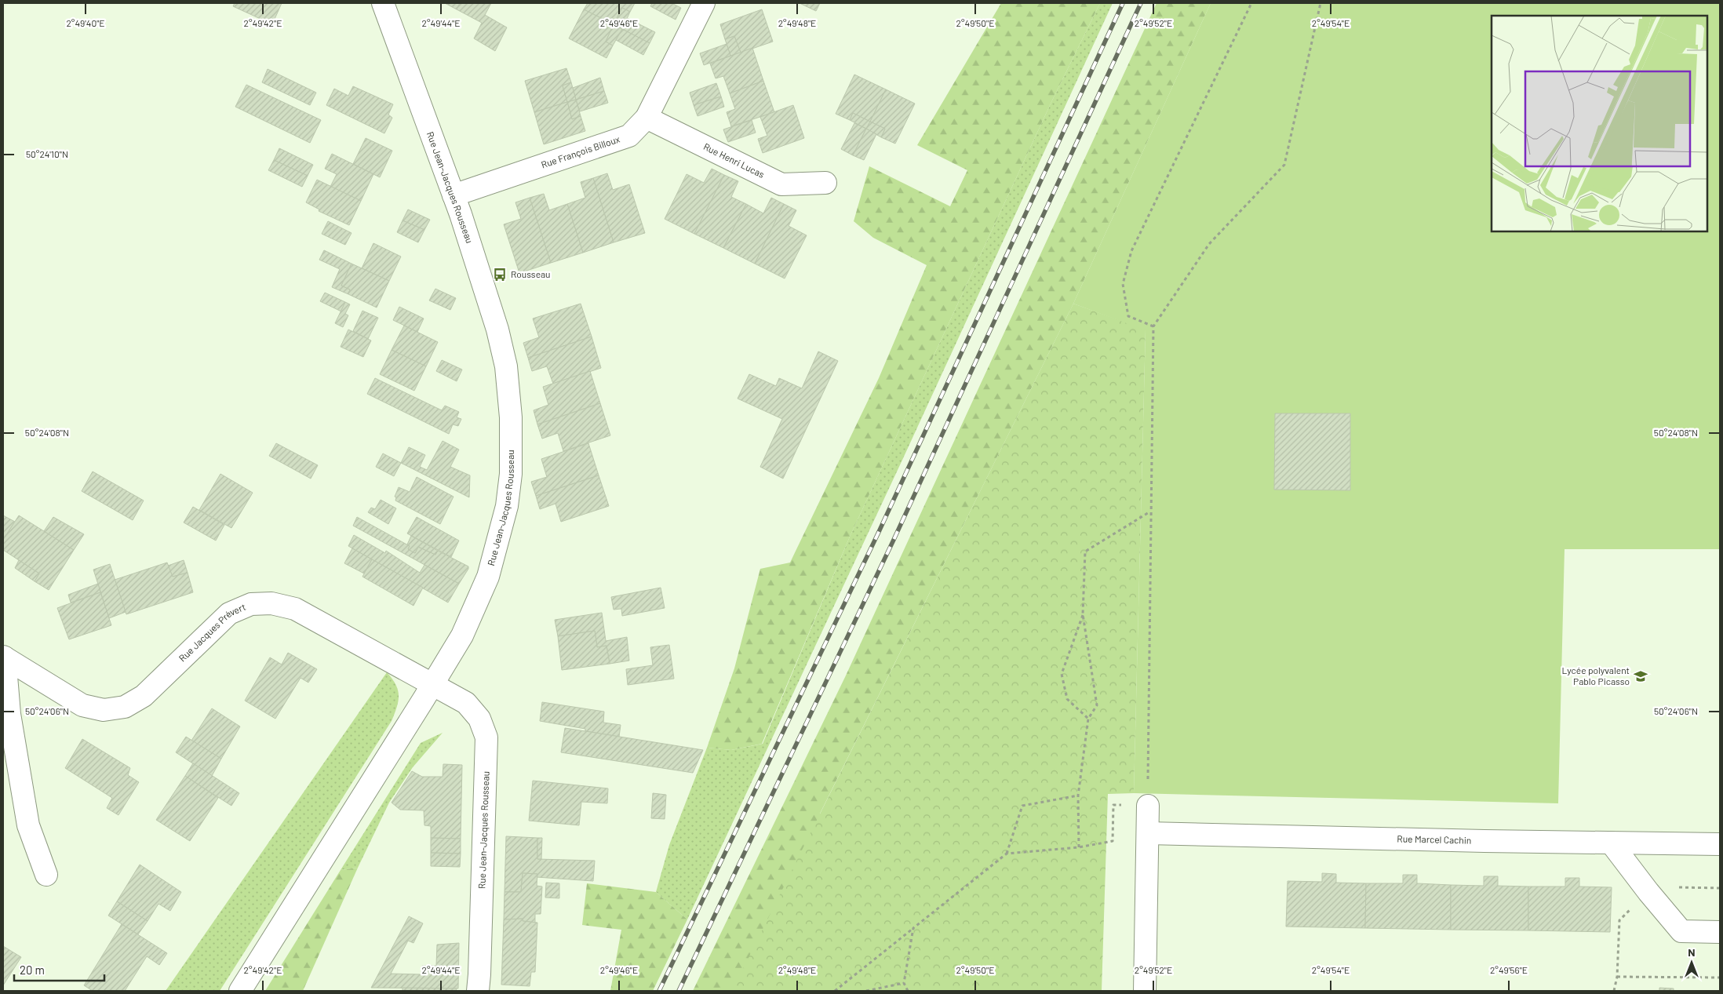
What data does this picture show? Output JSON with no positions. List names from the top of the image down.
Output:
{
  "streets": {
    "street": [
      "Rue François Billoux",
      "Rue Henri Lucas",
      "Rue Jean-Jacques Rousseau",
      "Rue Jacques Prévert",
      "Rue Marcel Cachin"
    ]
  },
  "crossings": [
    ["Rue François Billoux", "Rue Henri Lucas"],
    ["Rue François Billoux", "Rue Jean-Jacques Rousseau"],
    ["Rue Jean-Jacques Rousseau", "Rue Jacques Prévert"]
  ],
  "places": {
    "bus stop": ["Rousseau"],
    "school or university": ["Lycée polyvalent Pablo Picasso"]
  },
  "scale_bar": "20 m",
  "north": "top",
  "coordinates": [
    "2°49'40\"E",
    "2°49'42\"E",
    "2°49'44\"E",
    "2°49'46\"E",
    "2°49'48\"E",
    "2°49'50\"E",
    "2°49'52\"E",
    "2°49'54\"E",
    "50°24'10\"N",
    "50°24'08\"N",
    "50°24'06\"N",
    "2°49'56\"E"
  ]
}
